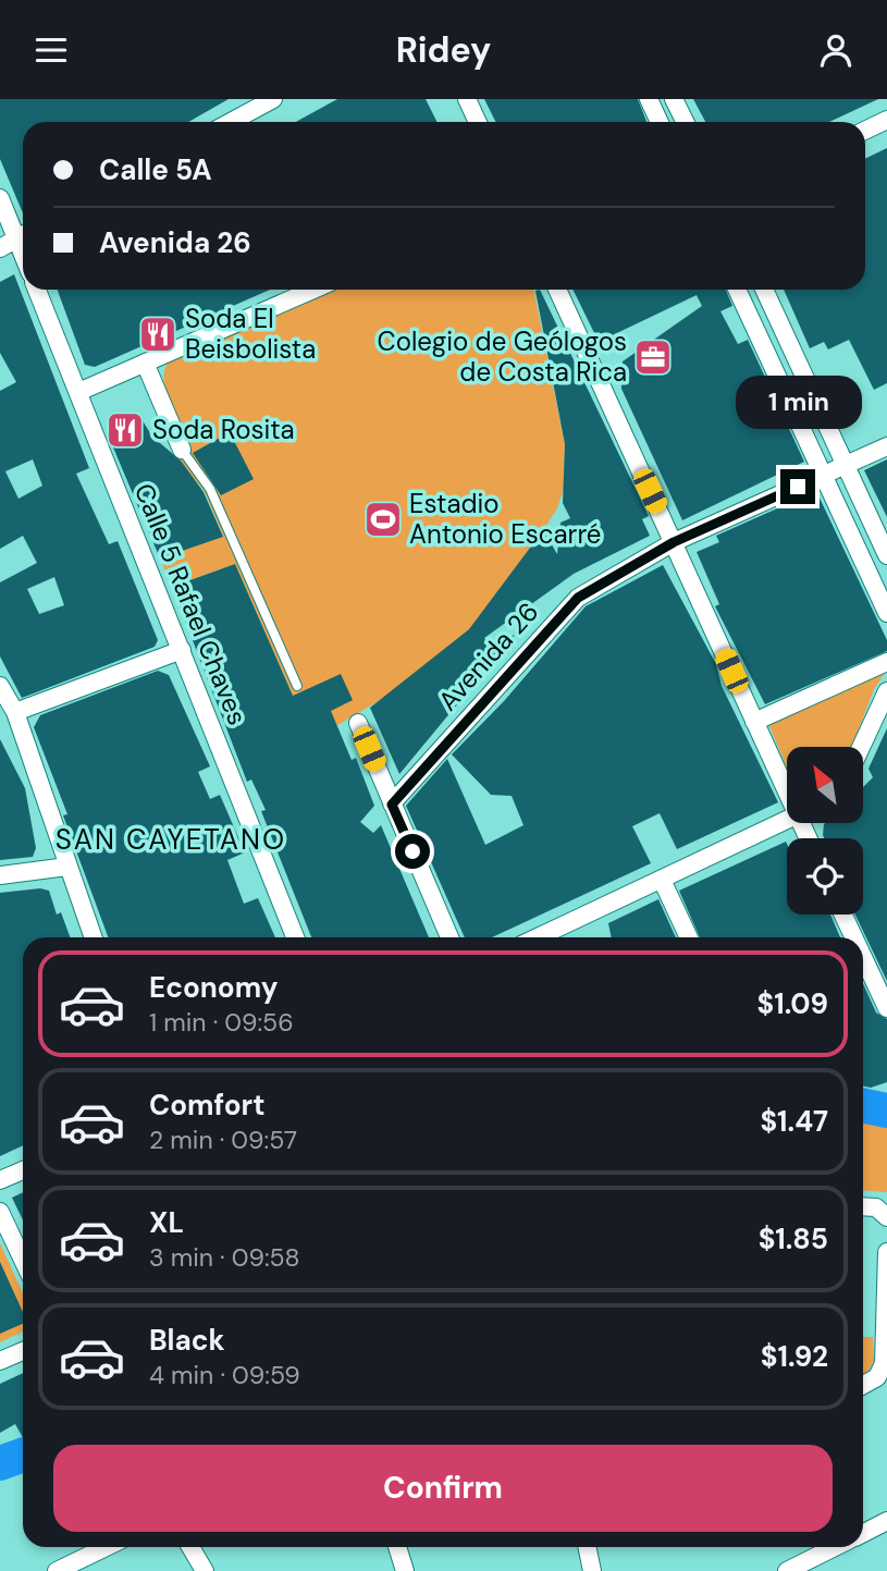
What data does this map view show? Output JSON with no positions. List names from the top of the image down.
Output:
{
  "streets": {
    "street": ["Calle 5 Rafael Chaves", "Avenida 26"]
  },
  "districts": ["SAN CAYETANO"],
  "places": {
    "restaurant": ["Soda El Beisbolista", "Soda Rosita"],
    "office": ["Colegio de Geólogos de Costa Rica"],
    "sports": ["Estadio Antonio Escarré"]
  },
  "north": "top left",
  "page": {
    "header": "Ridey",
    "banner": ["Calle 5A", "Avenida 26"],
    "bubble": "1 min",
    "list": [
      {
        "name": "Economy",
        "note": "1 min · 09:56",
        "value": "$1.09"
      },
      {
        "name": "Comfort",
        "note": "2 min · 09:57",
        "value": "$1.47"
      },
      {
        "name": "XL",
        "note": "3 min · 09:58",
        "value": "$1.85"
      },
      {
        "name": "Black",
        "note": "4 min · 09:59",
        "value": "$1.92"
      }
    ],
    "buttons": "Confirm"
  }
}
